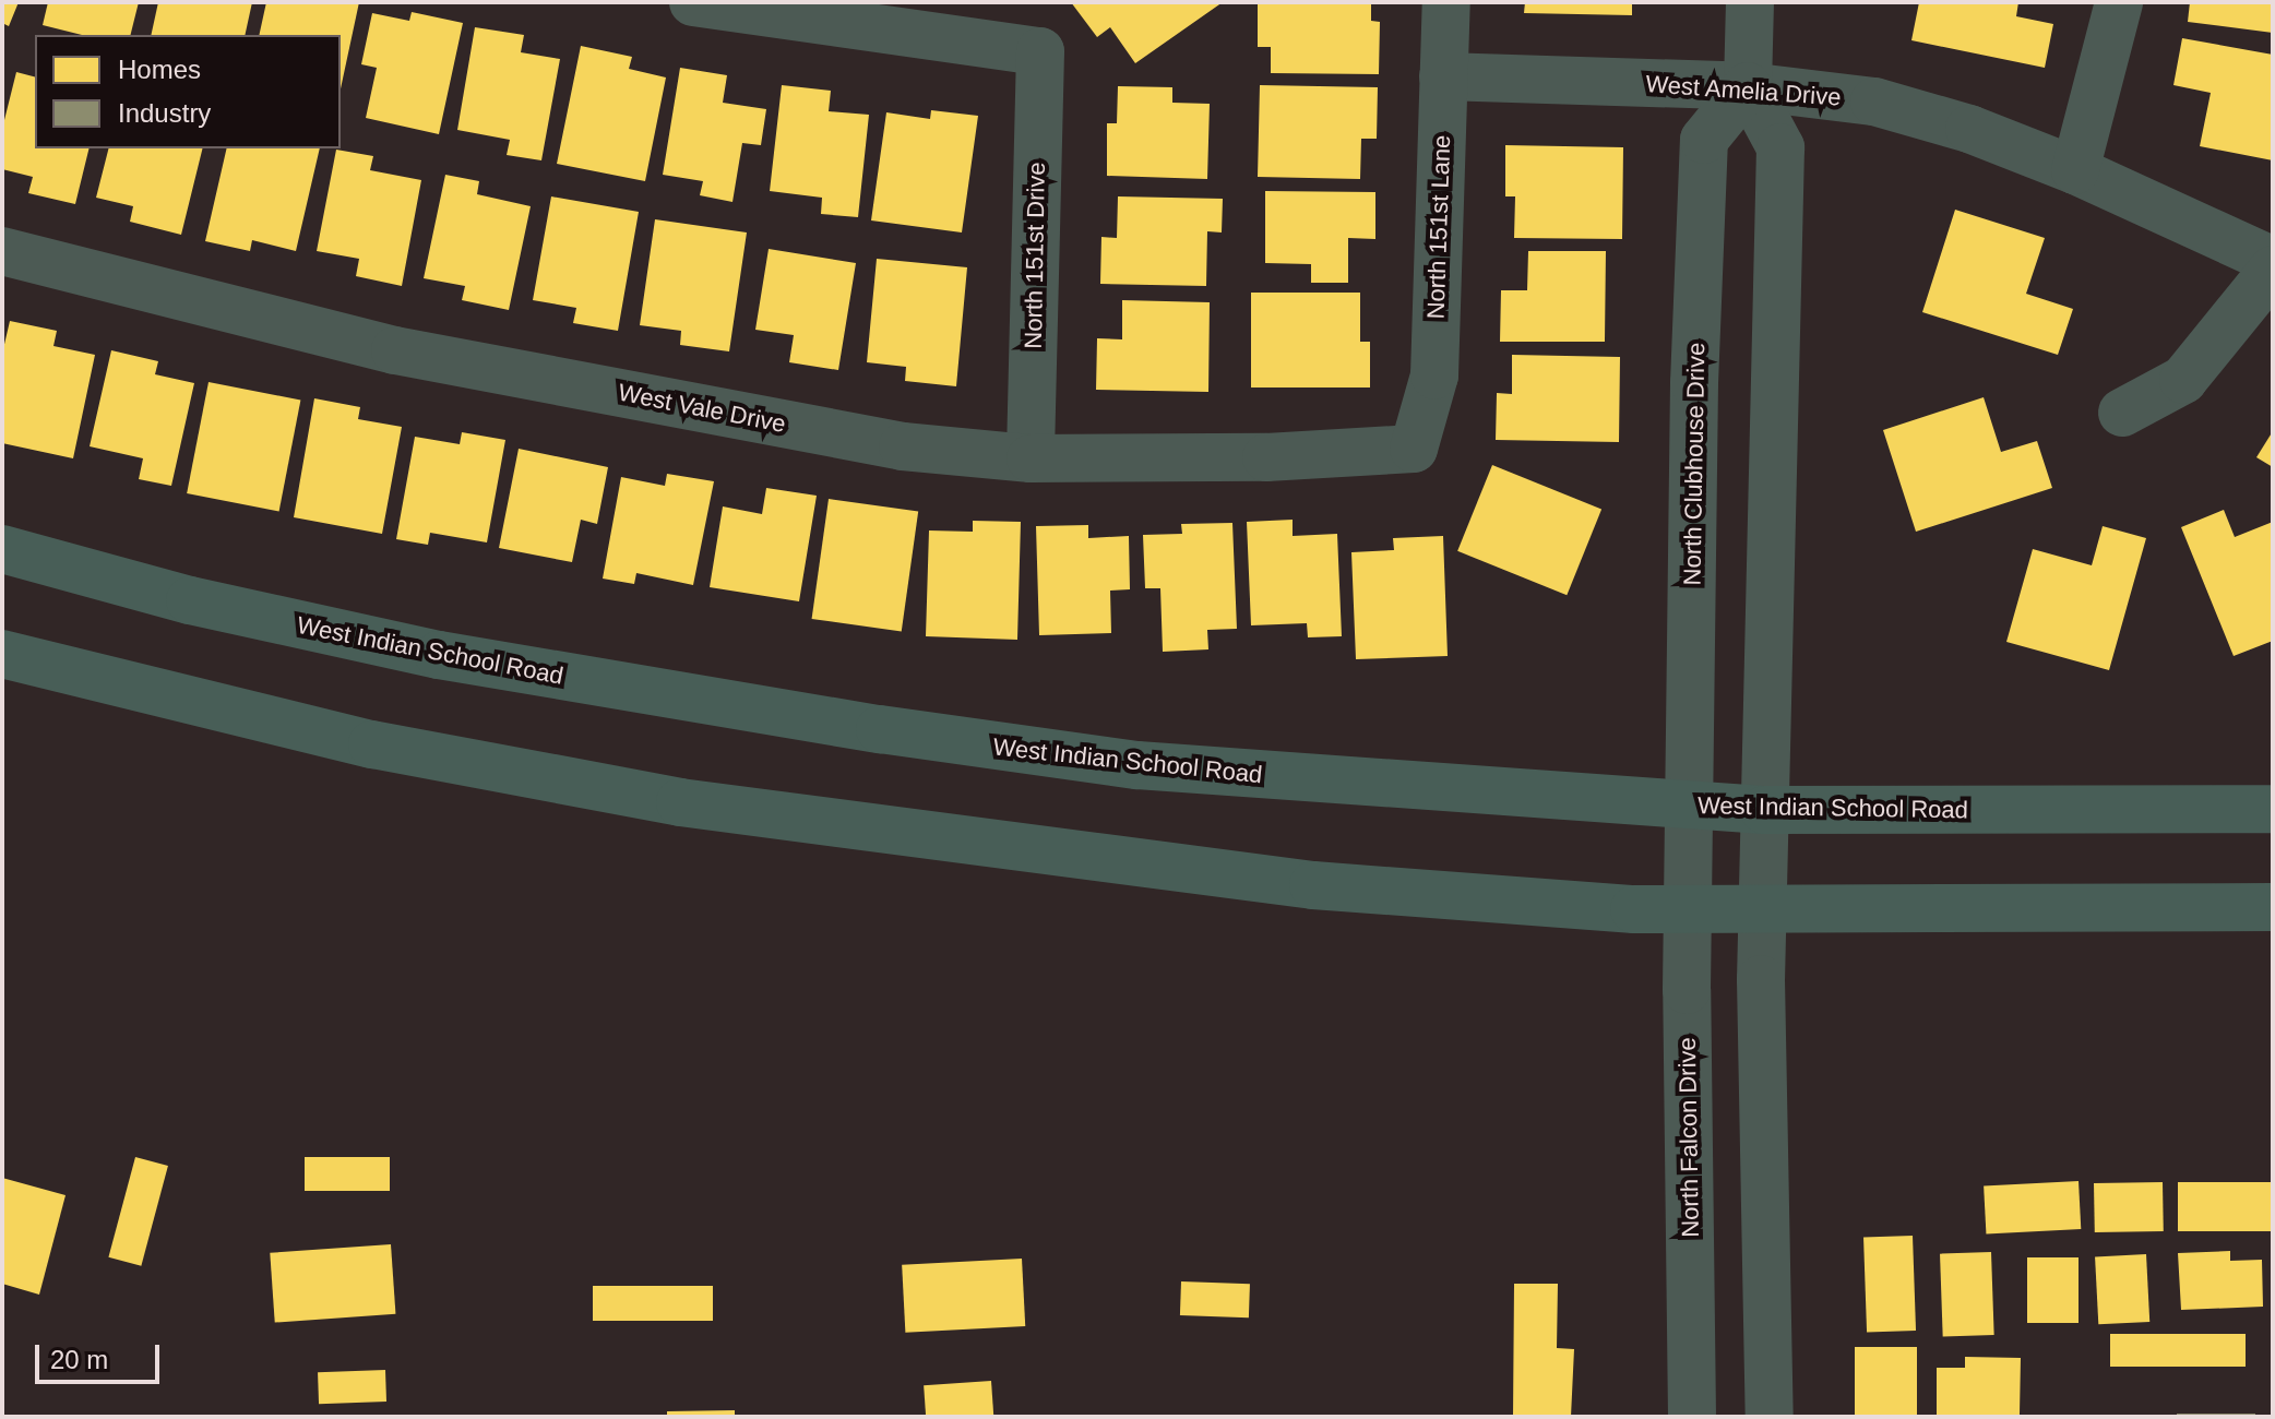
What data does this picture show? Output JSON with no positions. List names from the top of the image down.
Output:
{
  "streets": {
    "main road": ["West Indian School Road"],
    "street": [
      "West Amelia Drive",
      "North 151st Lane",
      "North 151st Drive",
      "West Vale Drive",
      "North Clubhouse Drive",
      "North Falcon Drive"
    ]
  },
  "crossings": [
    ["West Amelia Drive", "North 151st Lane"],
    ["West Amelia Drive", "North Clubhouse Drive"],
    ["North 151st Lane", "West Vale Drive"],
    ["North 151st Drive", "West Vale Drive"],
    ["North Clubhouse Drive", "West Indian School Road"],
    ["North Clubhouse Drive", "North Falcon Drive"]
  ],
  "legend": ["Homes", "Industry"],
  "scale_bar": "20 m"
}
